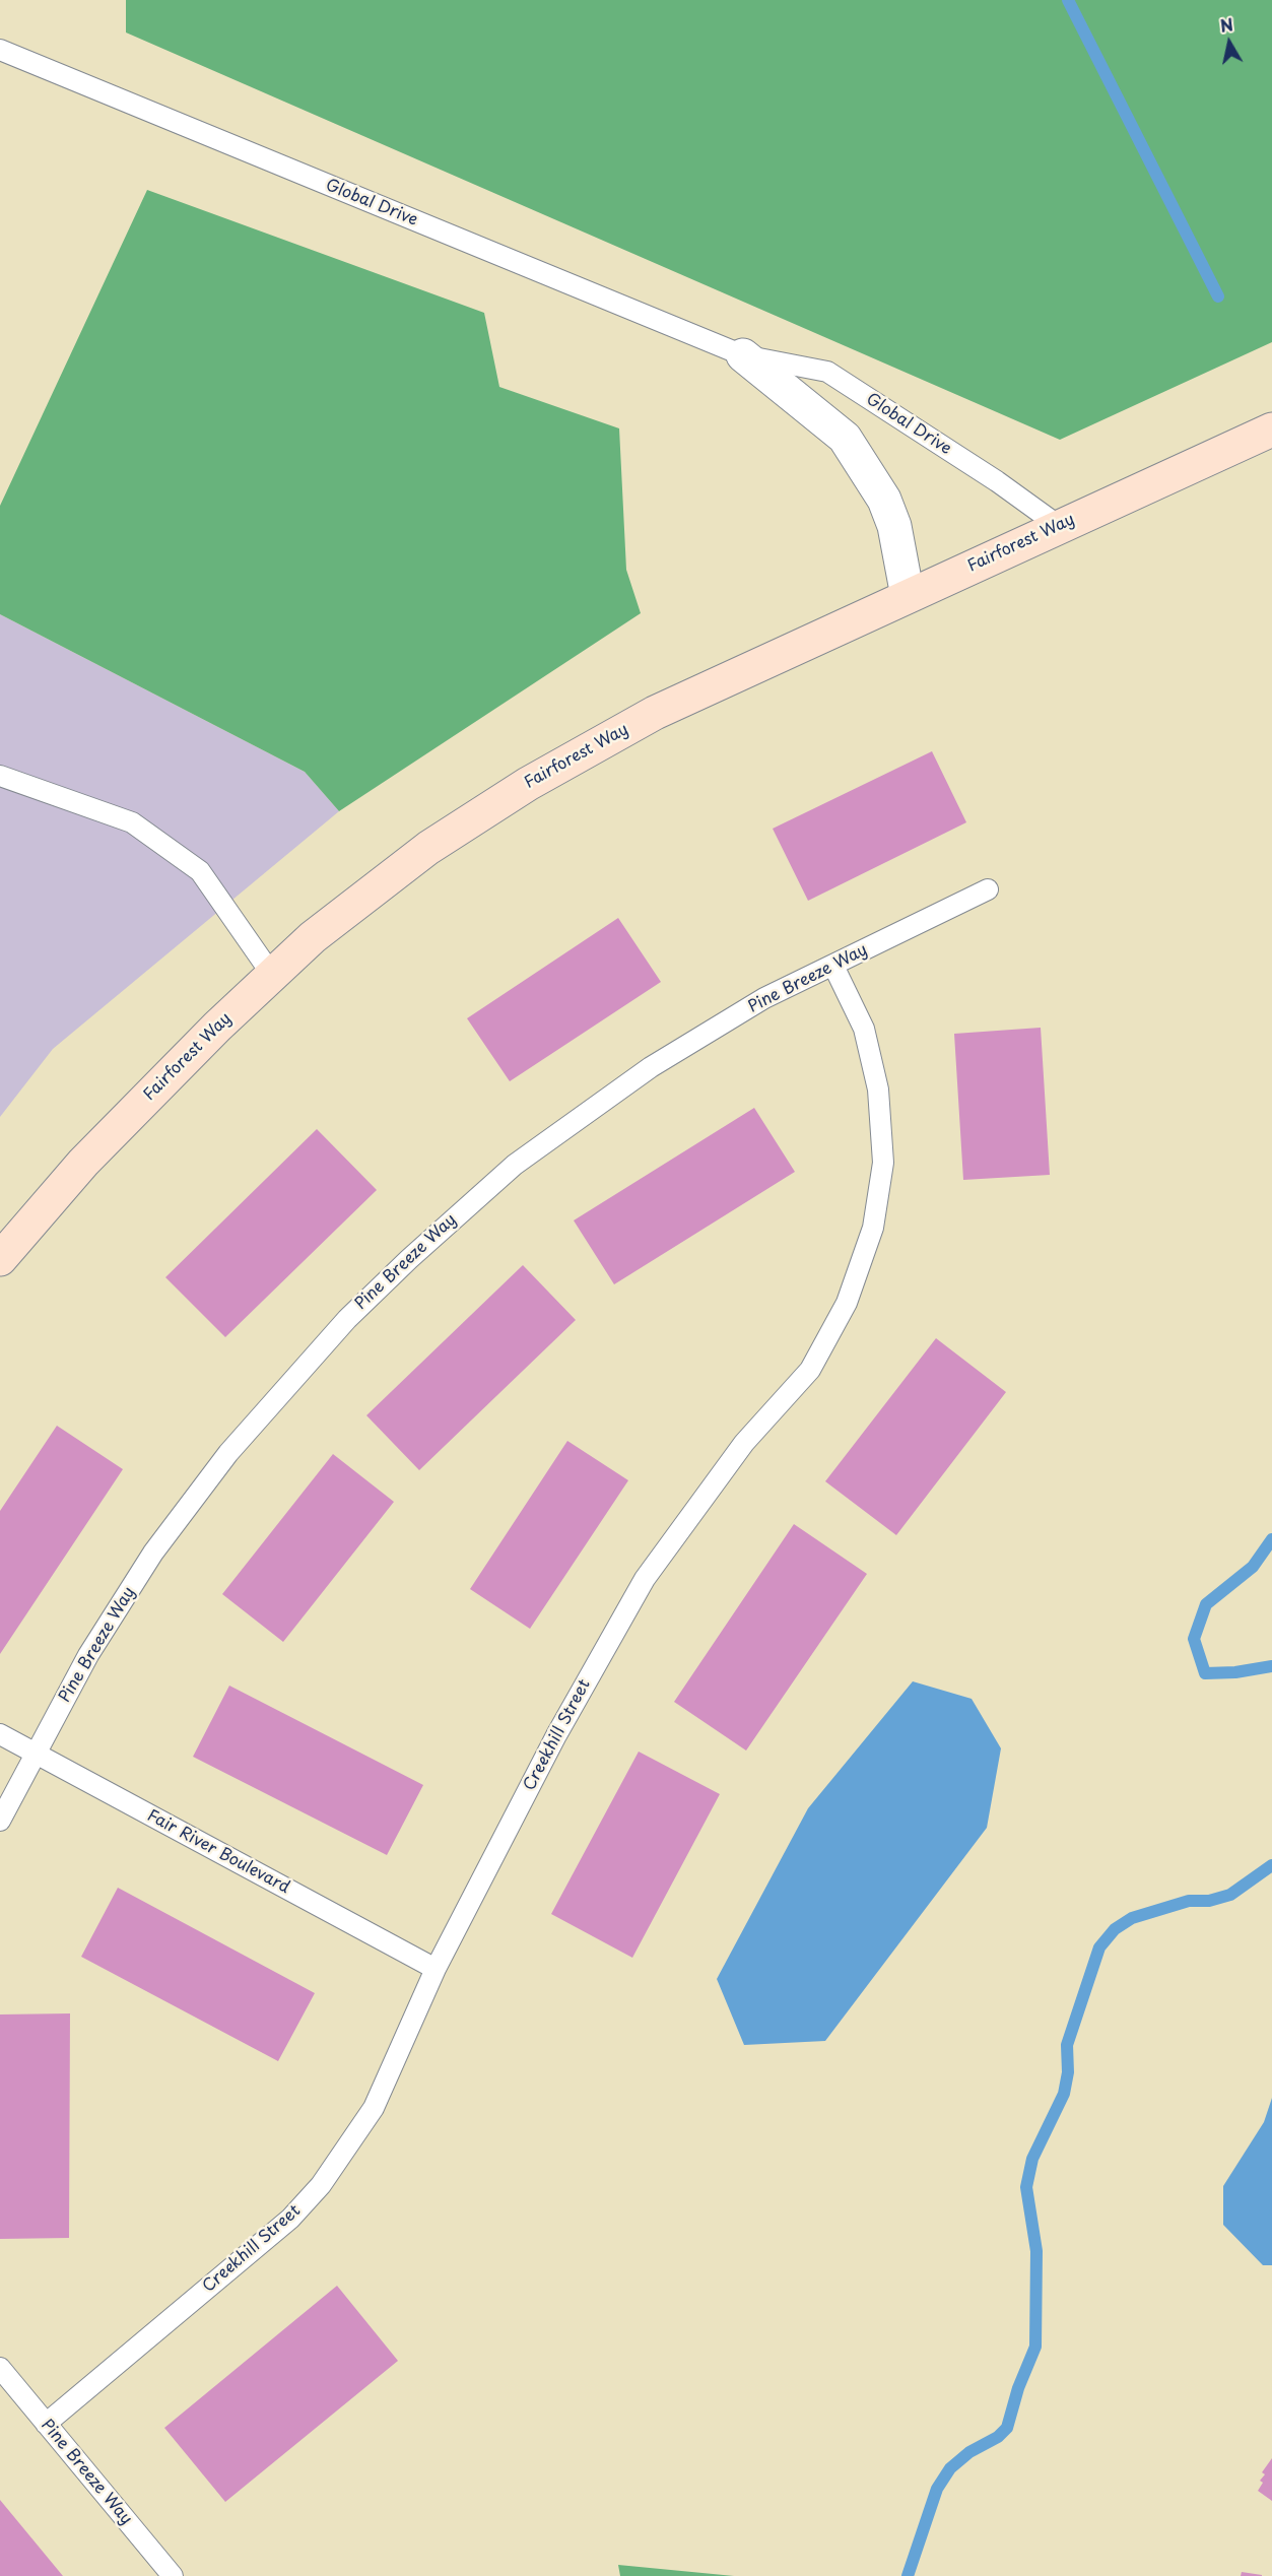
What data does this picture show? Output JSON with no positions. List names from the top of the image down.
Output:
{
  "streets": {
    "main road": ["Fairforest Way"],
    "street": ["Global Drive"],
    "lane": ["Pine Breeze Way", "Creekhill Street", "Fair River Boulevard"]
  },
  "crossings": [
    ["Global Drive", "Fairforest Way"],
    ["Pine Breeze Way", "Creekhill Street"],
    ["Pine Breeze Way", "Fair River Boulevard"],
    ["Creekhill Street", "Fair River Boulevard"]
  ],
  "north": "top"
}
